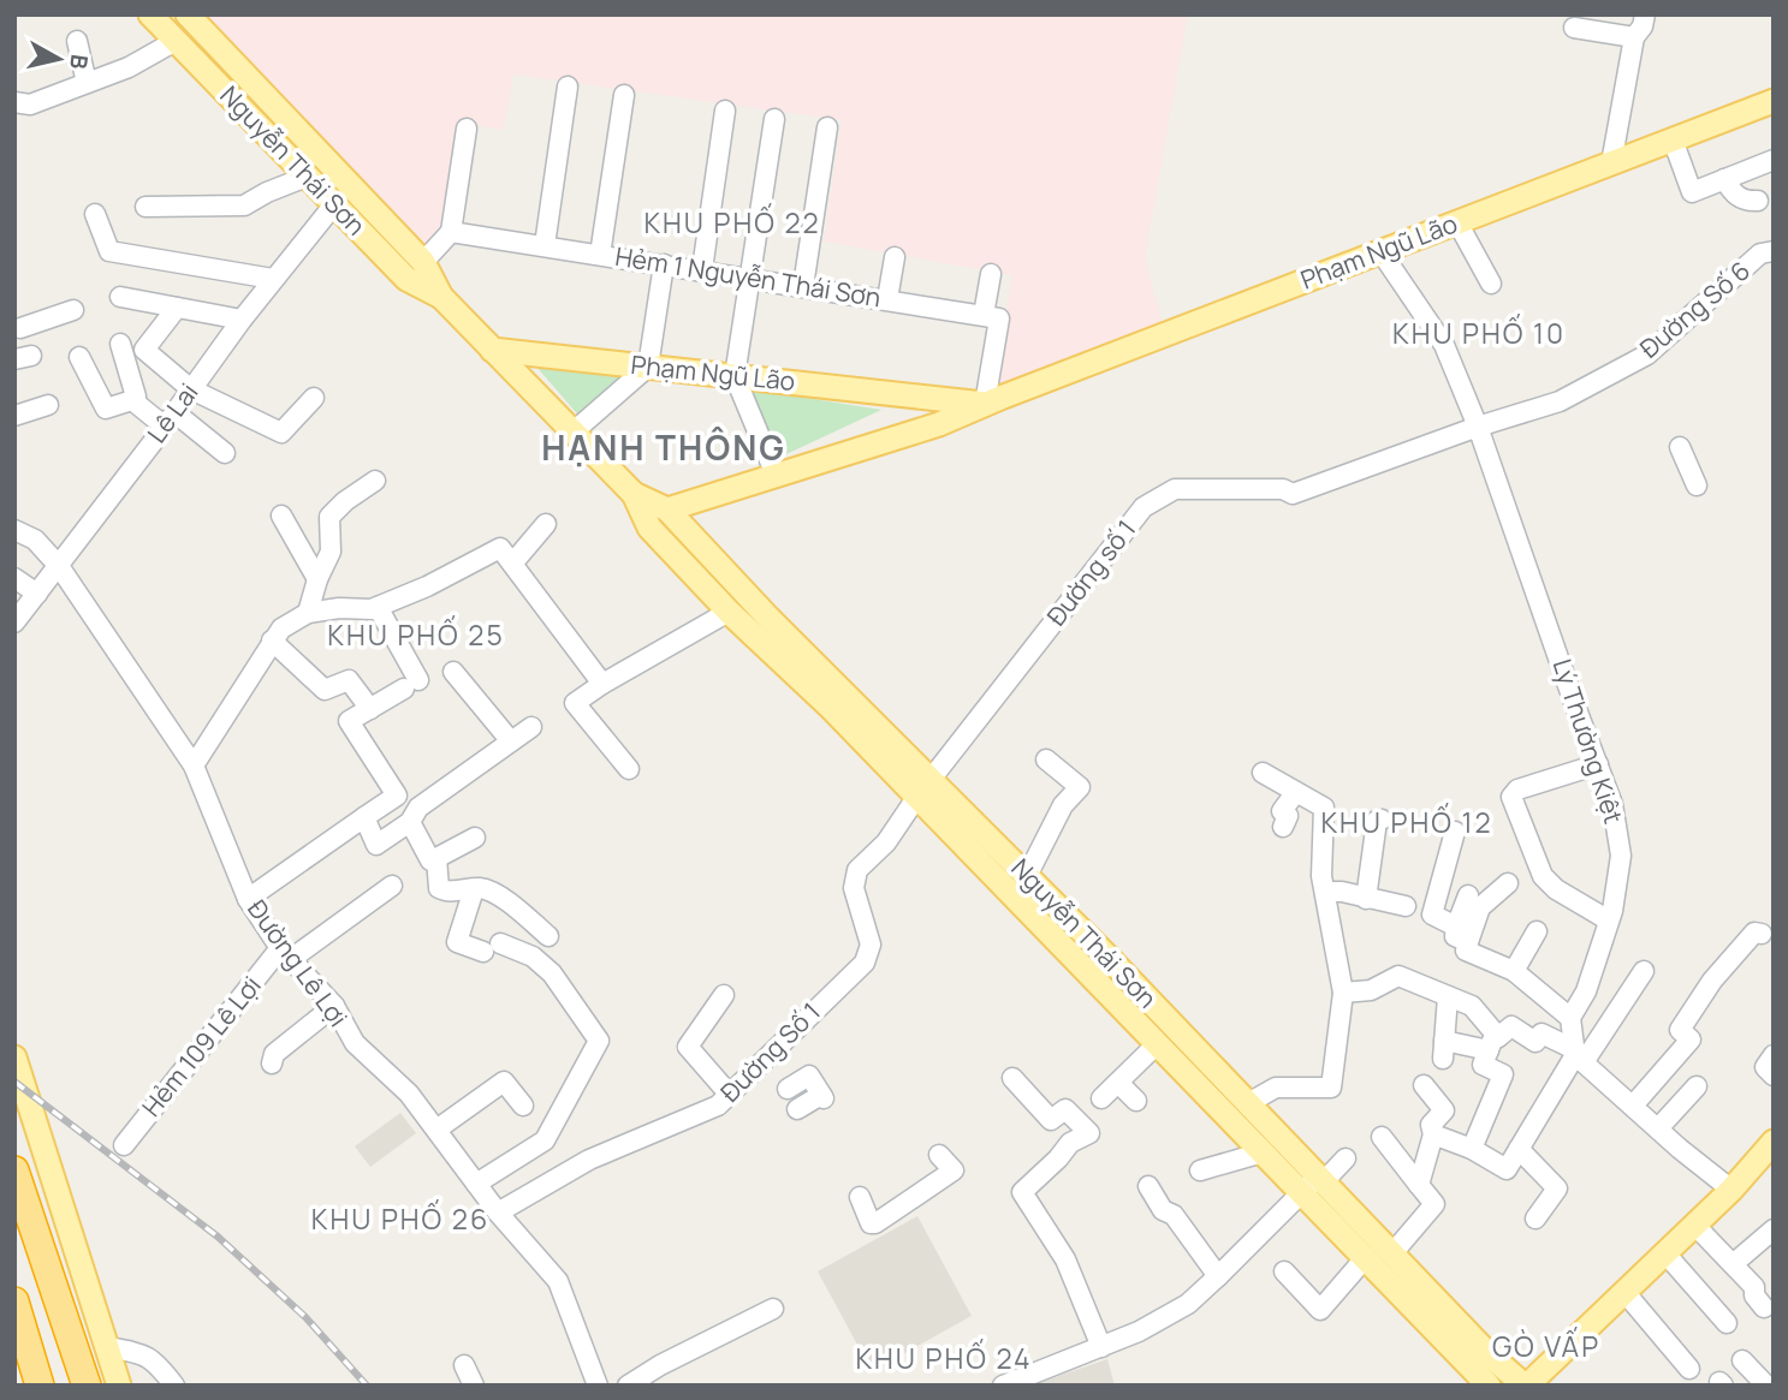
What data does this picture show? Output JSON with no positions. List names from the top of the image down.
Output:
{
  "streets": {
    "main road": ["Nguyễn Thái Sơn", "Phạm Ngũ Lão"],
    "street": [
      "Hẻm 1 Nguyễn Thái Sơn",
      "Đường Số 6",
      "Lê Lai",
      "Đường số 1",
      "Lý Thường Kiệt",
      "Đường Lê Lợi",
      "Hẻm 109 Lê Lợi",
      "Đường Số 1"
    ]
  },
  "crossings": [
    ["Nguyễn Thái Sơn", "Phạm Ngũ Lão"],
    ["Nguyễn Thái Sơn", "Lê Lai"],
    ["Nguyễn Thái Sơn", "Đường số 1"],
    ["Nguyễn Thái Sơn", "Đường Số 1"],
    ["Phạm Ngũ Lão", "Lý Thường Kiệt"],
    ["Đường Số 6", "Đường số 1"],
    ["Đường Số 6", "Lý Thường Kiệt"],
    ["Lê Lai", "Đường Lê Lợi"],
    ["Đường số 1", "Lý Thường Kiệt"],
    ["Đường số 1", "Đường Số 1"],
    ["Đường Lê Lợi", "Hẻm 109 Lê Lợi"],
    ["Đường Lê Lợi", "Đường Số 1"]
  ],
  "districts": [
    "KHU PHỐ 22",
    "KHU PHỐ 10",
    "HẠNH THÔNG",
    "KHU PHỐ 25",
    "KHU PHỐ 12",
    "KHU PHỐ 26",
    "GÒ VẤP",
    "KHU PHỐ 24"
  ],
  "north": "right"
}
